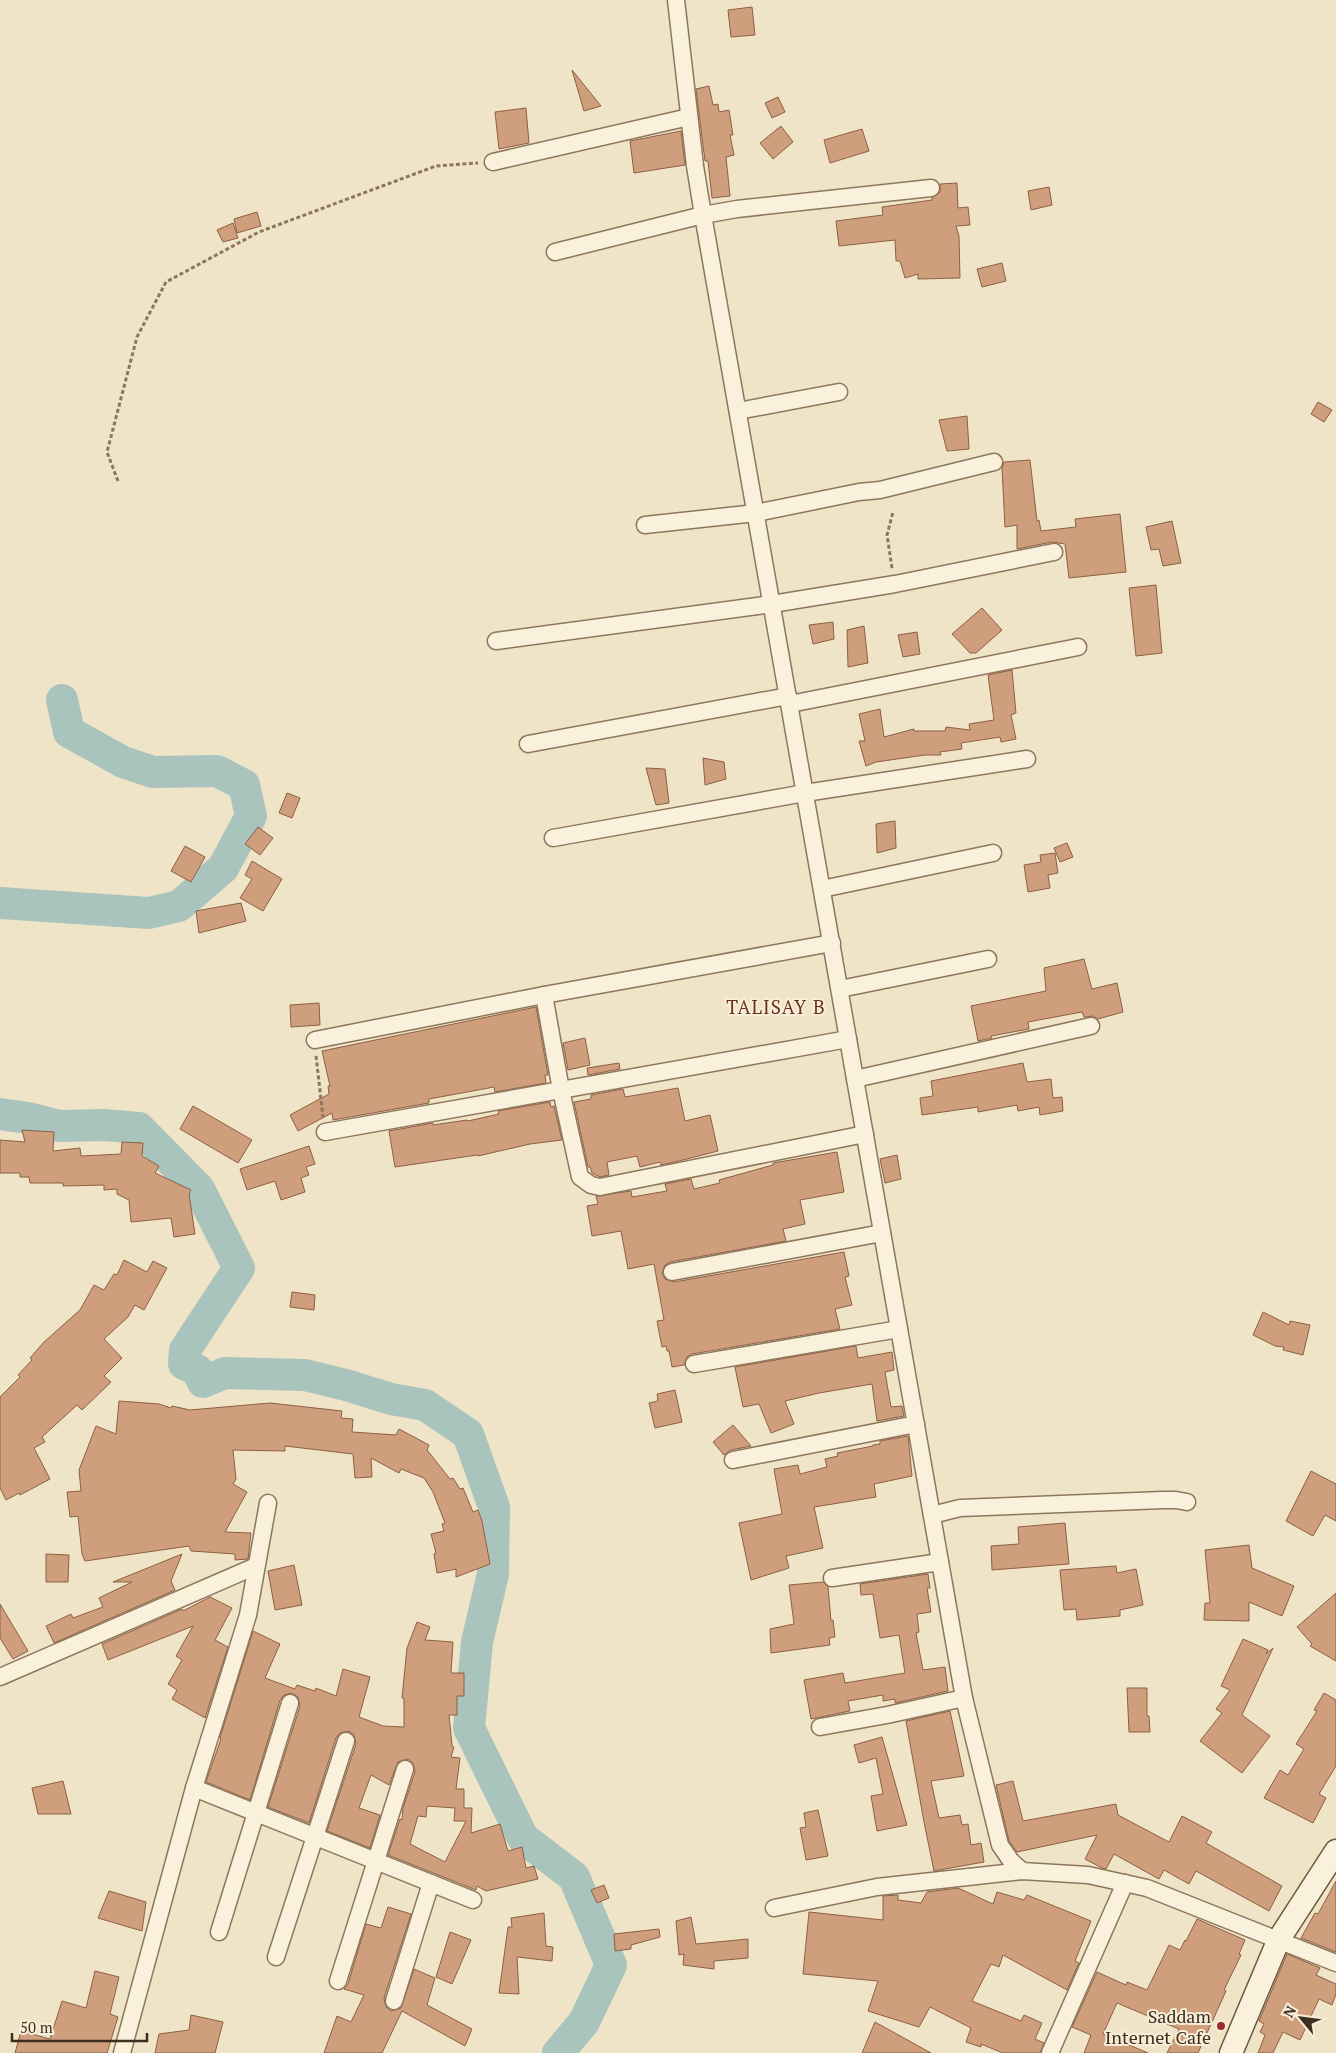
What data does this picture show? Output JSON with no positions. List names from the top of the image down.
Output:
{
  "districts": ["TALISAY B"],
  "places": ["Saddam Internet Cafe"],
  "scale_bar": "50 m",
  "north": "top left"
}
